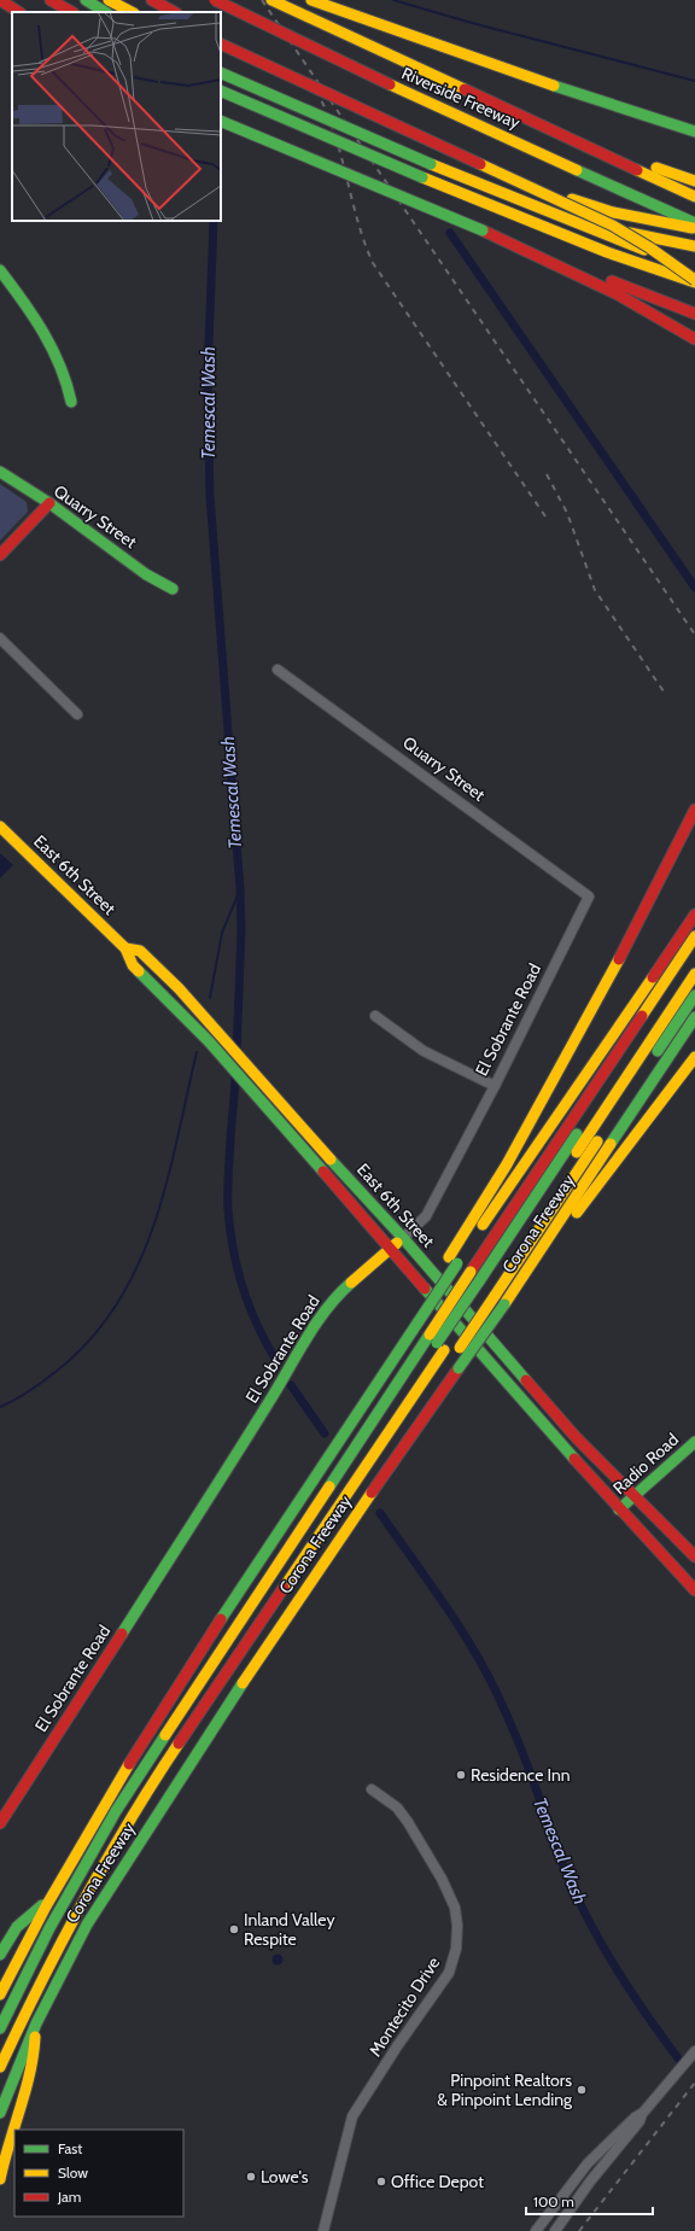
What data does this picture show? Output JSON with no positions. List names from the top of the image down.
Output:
{
  "streets": {
    "main road": [
      "Riverside Freeway",
      "Quarry Street",
      "East 6th Street",
      "El Sobrante Road",
      "Corona Freeway",
      "Radio Road"
    ],
    "street": ["Montecito Drive"]
  },
  "crossings": [
    ["Quarry Street", "El Sobrante Road"],
    ["East 6th Street", "El Sobrante Road"],
    ["East 6th Street", "Radio Road"]
  ],
  "water": ["Temescal Wash"],
  "places": [
    "Residence Inn",
    "Inland Valley Respite",
    "Pinpoint Realtors & Pinpoint Lending",
    "Lowe's",
    "Office Depot"
  ],
  "legend": ["Fast", "Slow", "Jam"],
  "scale_bar": "100 m"
}
